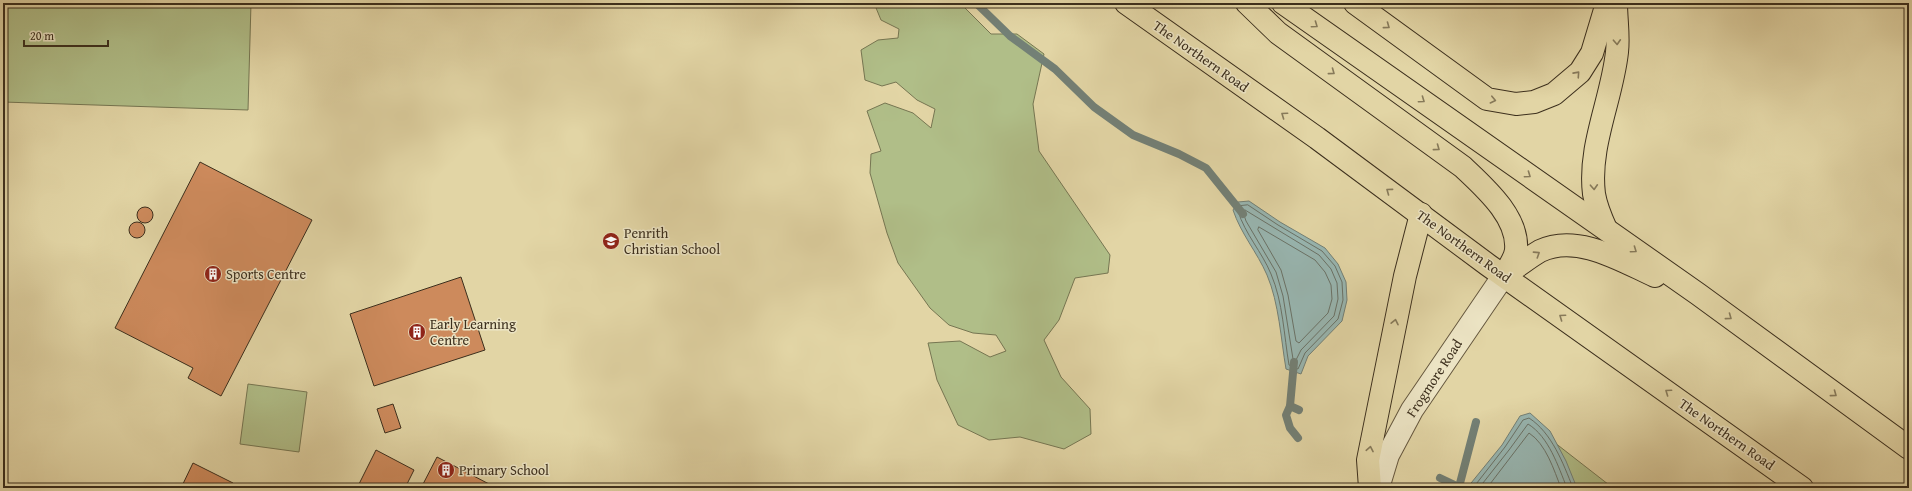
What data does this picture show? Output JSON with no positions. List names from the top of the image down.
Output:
{
  "streets": {
    "highway": ["The Northern Road"],
    "street": ["Frogmore Road"]
  },
  "crossings": [
    ["The Northern Road", "Frogmore Road"]
  ],
  "places": {
    "school or university": ["Penrith Christian School"],
    "building": ["Sports Centre", "Early Learning Centre", "Primary School"]
  },
  "scale_bar": "20 m"
}
